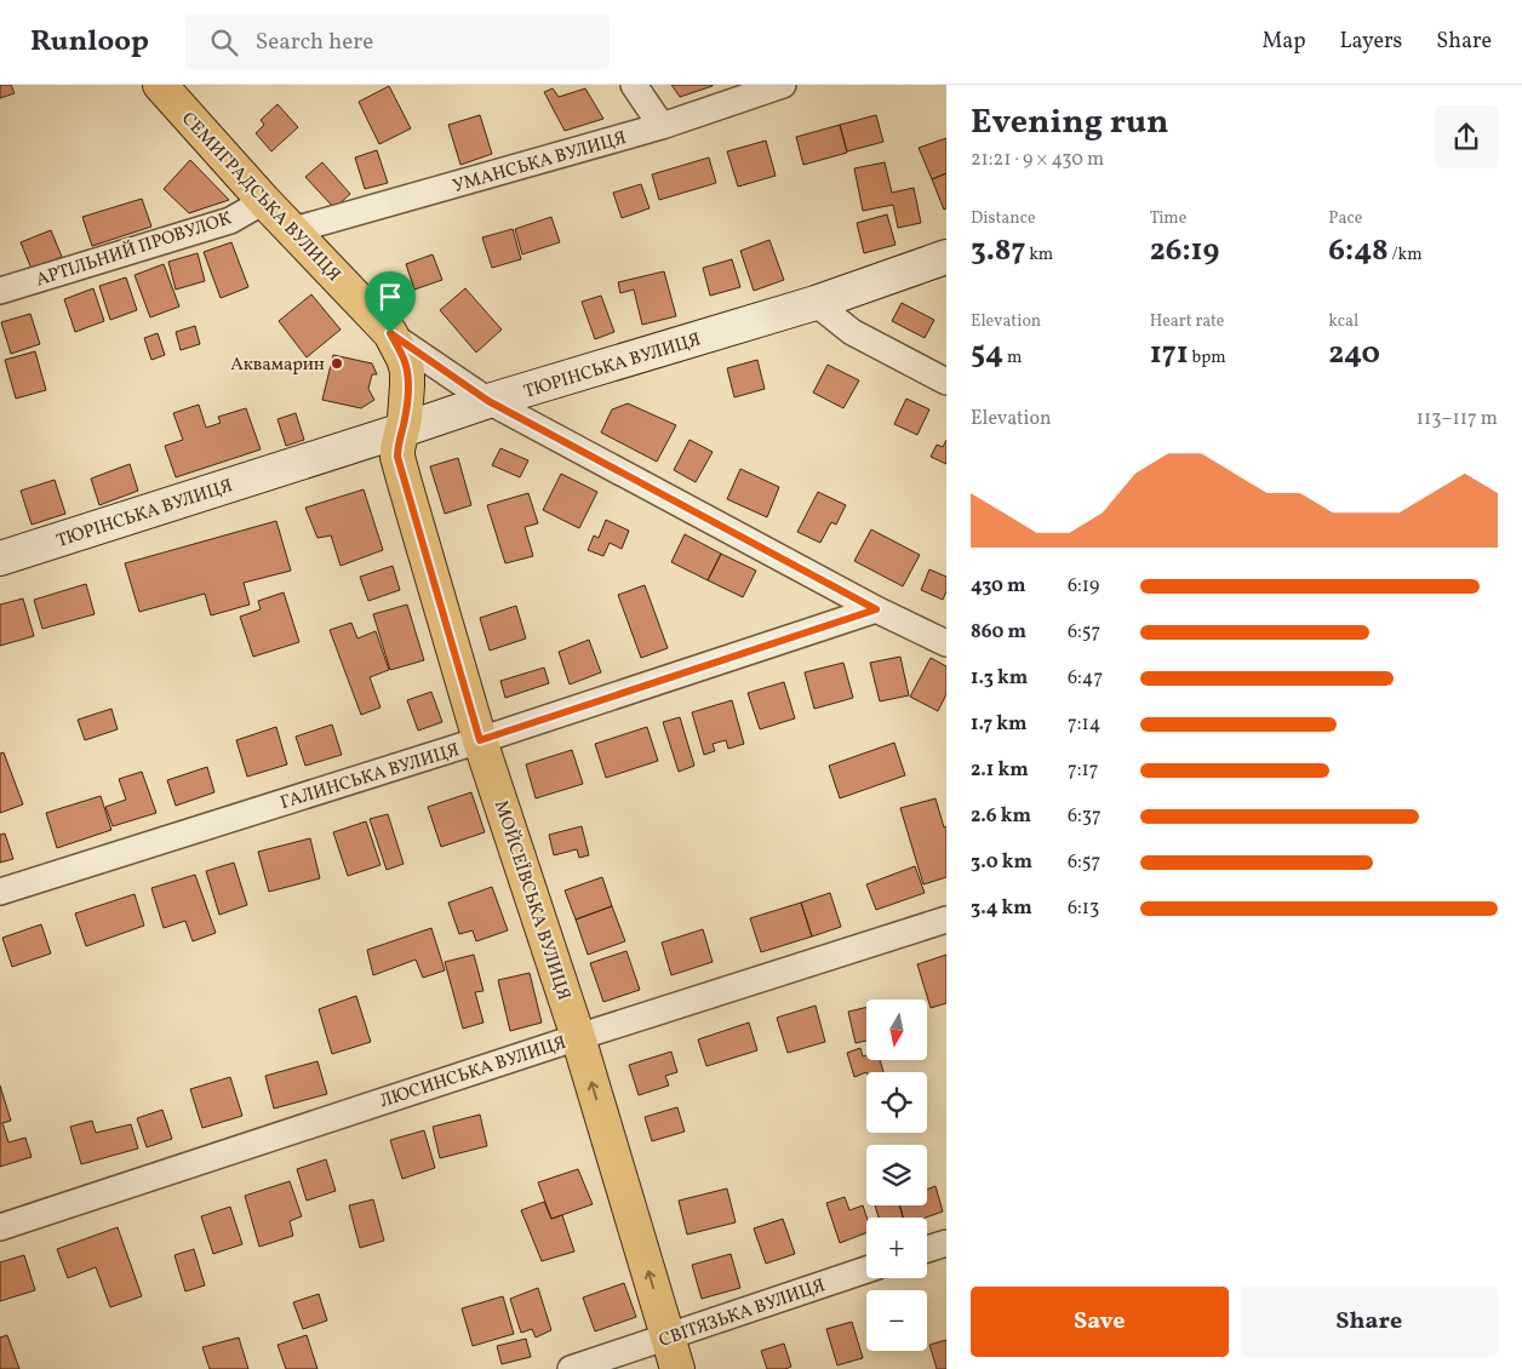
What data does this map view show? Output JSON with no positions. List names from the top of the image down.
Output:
{
  "streets": {
    "main road": ["СЕМИГРАДСЬКА ВУЛИЦЯ", "ТЮРІНСЬКА ВУЛИЦЯ", "МОЙСЕЇВСЬКА ВУЛИЦЯ"],
    "street": [
      "УМАНСЬКА ВУЛИЦЯ",
      "АРТІЛЬНИЙ ПРОВУЛОК",
      "ГАЛИНСЬКА ВУЛИЦЯ",
      "ЛЮСИНСЬКА ВУЛИЦЯ",
      "СВІТЯЗЬКА ВУЛИЦЯ"
    ]
  },
  "crossings": [
    ["УМАНСЬКА ВУЛИЦЯ", "СЕМИГРАДСЬКА ВУЛИЦЯ"],
    ["СЕМИГРАДСЬКА ВУЛИЦЯ", "АРТІЛЬНИЙ ПРОВУЛОК"],
    ["СЕМИГРАДСЬКА ВУЛИЦЯ", "ТЮРІНСЬКА ВУЛИЦЯ"],
    ["СЕМИГРАДСЬКА ВУЛИЦЯ", "ГАЛИНСЬКА ВУЛИЦЯ"],
    ["СЕМИГРАДСЬКА ВУЛИЦЯ", "МОЙСЕЇВСЬКА ВУЛИЦЯ"],
    ["ТЮРІНСЬКА ВУЛИЦЯ", "МОЙСЕЇВСЬКА ВУЛИЦЯ"],
    ["ГАЛИНСЬКА ВУЛИЦЯ", "МОЙСЕЇВСЬКА ВУЛИЦЯ"],
    ["МОЙСЕЇВСЬКА ВУЛИЦЯ", "ЛЮСИНСЬКА ВУЛИЦЯ"],
    ["МОЙСЕЇВСЬКА ВУЛИЦЯ", "СВІТЯЗЬКА ВУЛИЦЯ"]
  ],
  "places": ["Аквамарин"],
  "north": "bottom",
  "page": {
    "header": "Runloop",
    "search": "Search here",
    "nav": ["Map", "Layers", "Share"],
    "heading": ["Evening run", "21:21 · 9 × 430 m"],
    "stats": [
      ["Distance", "3.87 km"],
      ["Time", "26:19"],
      ["Pace", "6:48 /km"],
      ["Elevation", "54 m"],
      ["Heart rate", "171 bpm"],
      ["kcal", "240"]
    ],
    "chart": ["Elevation", "113–117 m"],
    "list": [
      {
        "name": "430 m",
        "note": "6:19"
      },
      {
        "name": "860 m",
        "note": "6:57"
      },
      {
        "name": "1.3 km",
        "note": "6:47"
      },
      {
        "name": "1.7 km",
        "note": "7:14"
      },
      {
        "name": "2.1 km",
        "note": "7:17"
      },
      {
        "name": "2.6 km",
        "note": "6:37"
      },
      {
        "name": "3.0 km",
        "note": "6:57"
      },
      {
        "name": "3.4 km",
        "note": "6:13"
      }
    ],
    "map_buttons": ["+", "−"],
    "buttons": ["Save", "Share"]
  }
}
